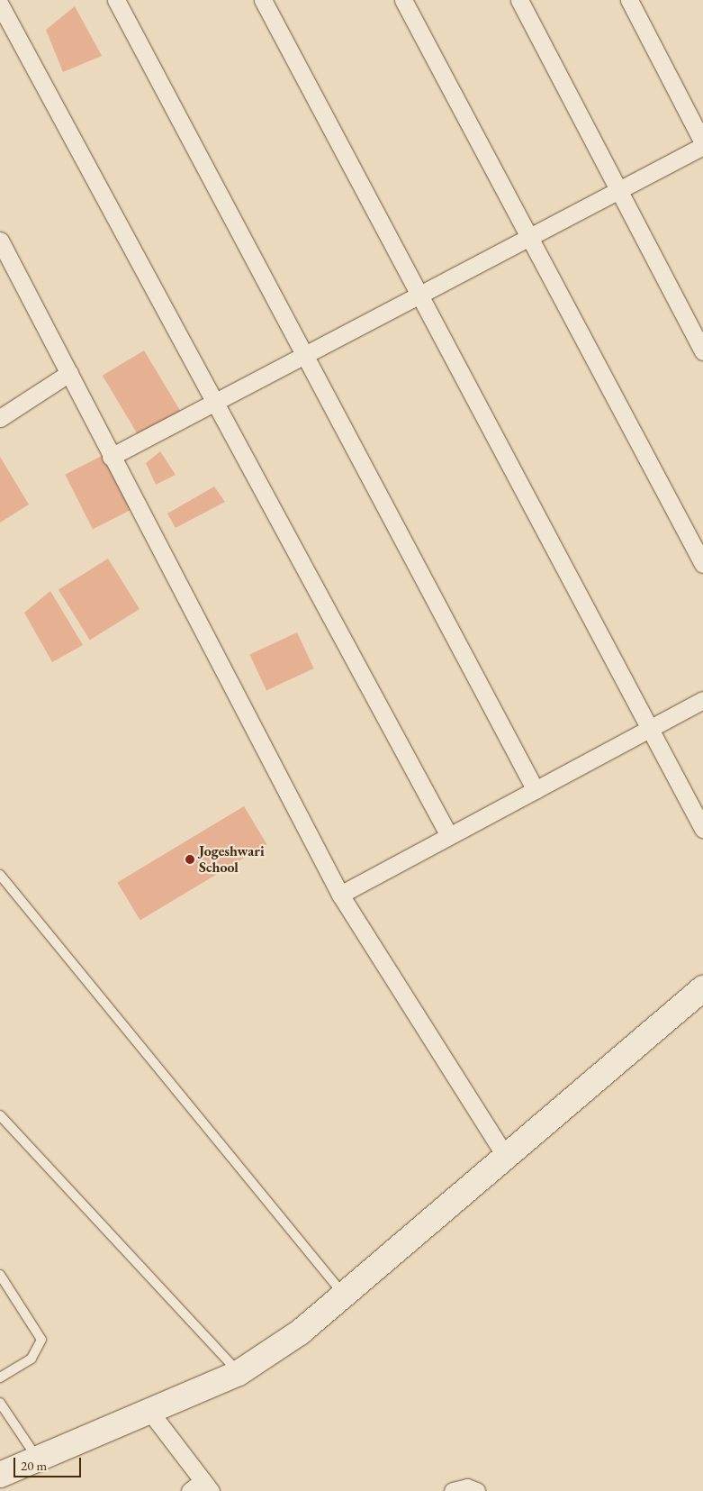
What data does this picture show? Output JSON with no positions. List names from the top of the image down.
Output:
{
  "places": ["Jogeshwari School"],
  "scale_bar": "20 m"
}
